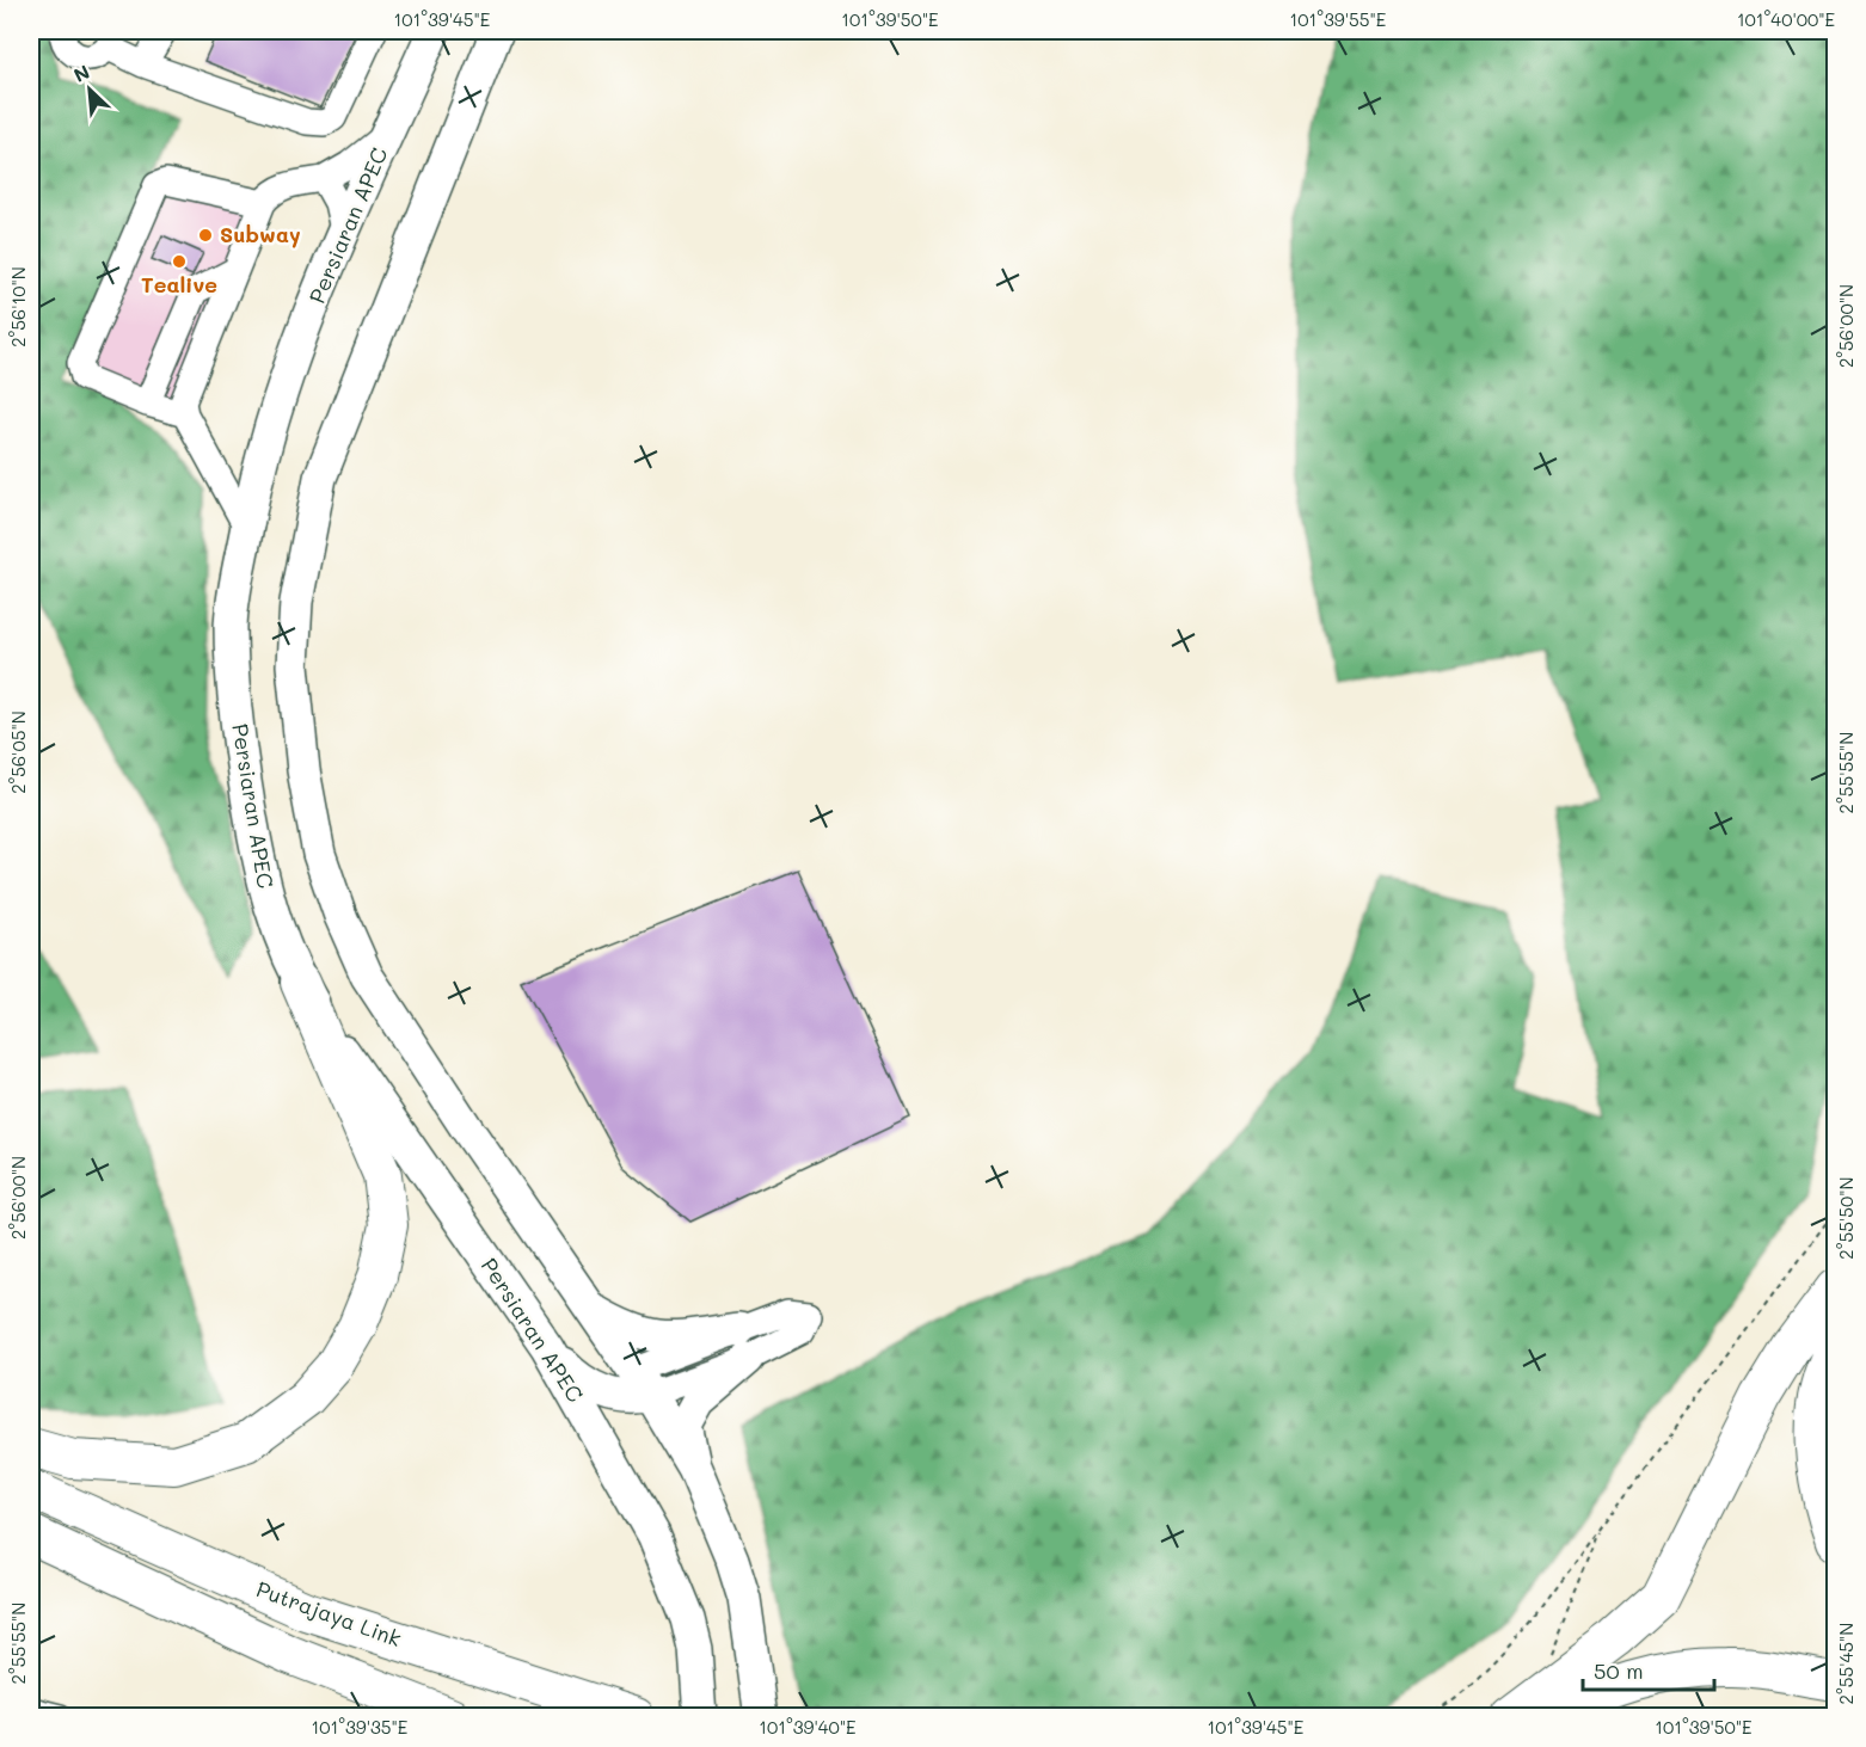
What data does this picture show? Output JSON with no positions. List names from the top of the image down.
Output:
{
  "streets": {
    "highway": ["Putrajaya Link"],
    "main road": ["Persiaran APEC"]
  },
  "places": ["Subway", "Tealive"],
  "scale_bar": "50 m",
  "north": "top left",
  "coordinates": [
    "101°39'45\"E",
    "101°39'50\"E",
    "101°39'55\"E",
    "101°40'00\"E",
    "2°56'10\"N",
    "2°56'00\"N",
    "2°56'05\"N",
    "2°55'55\"N",
    "2°55'50\"N",
    "2°55'45\"N",
    "101°39'35\"E",
    "101°39'40\"E"
  ]
}
